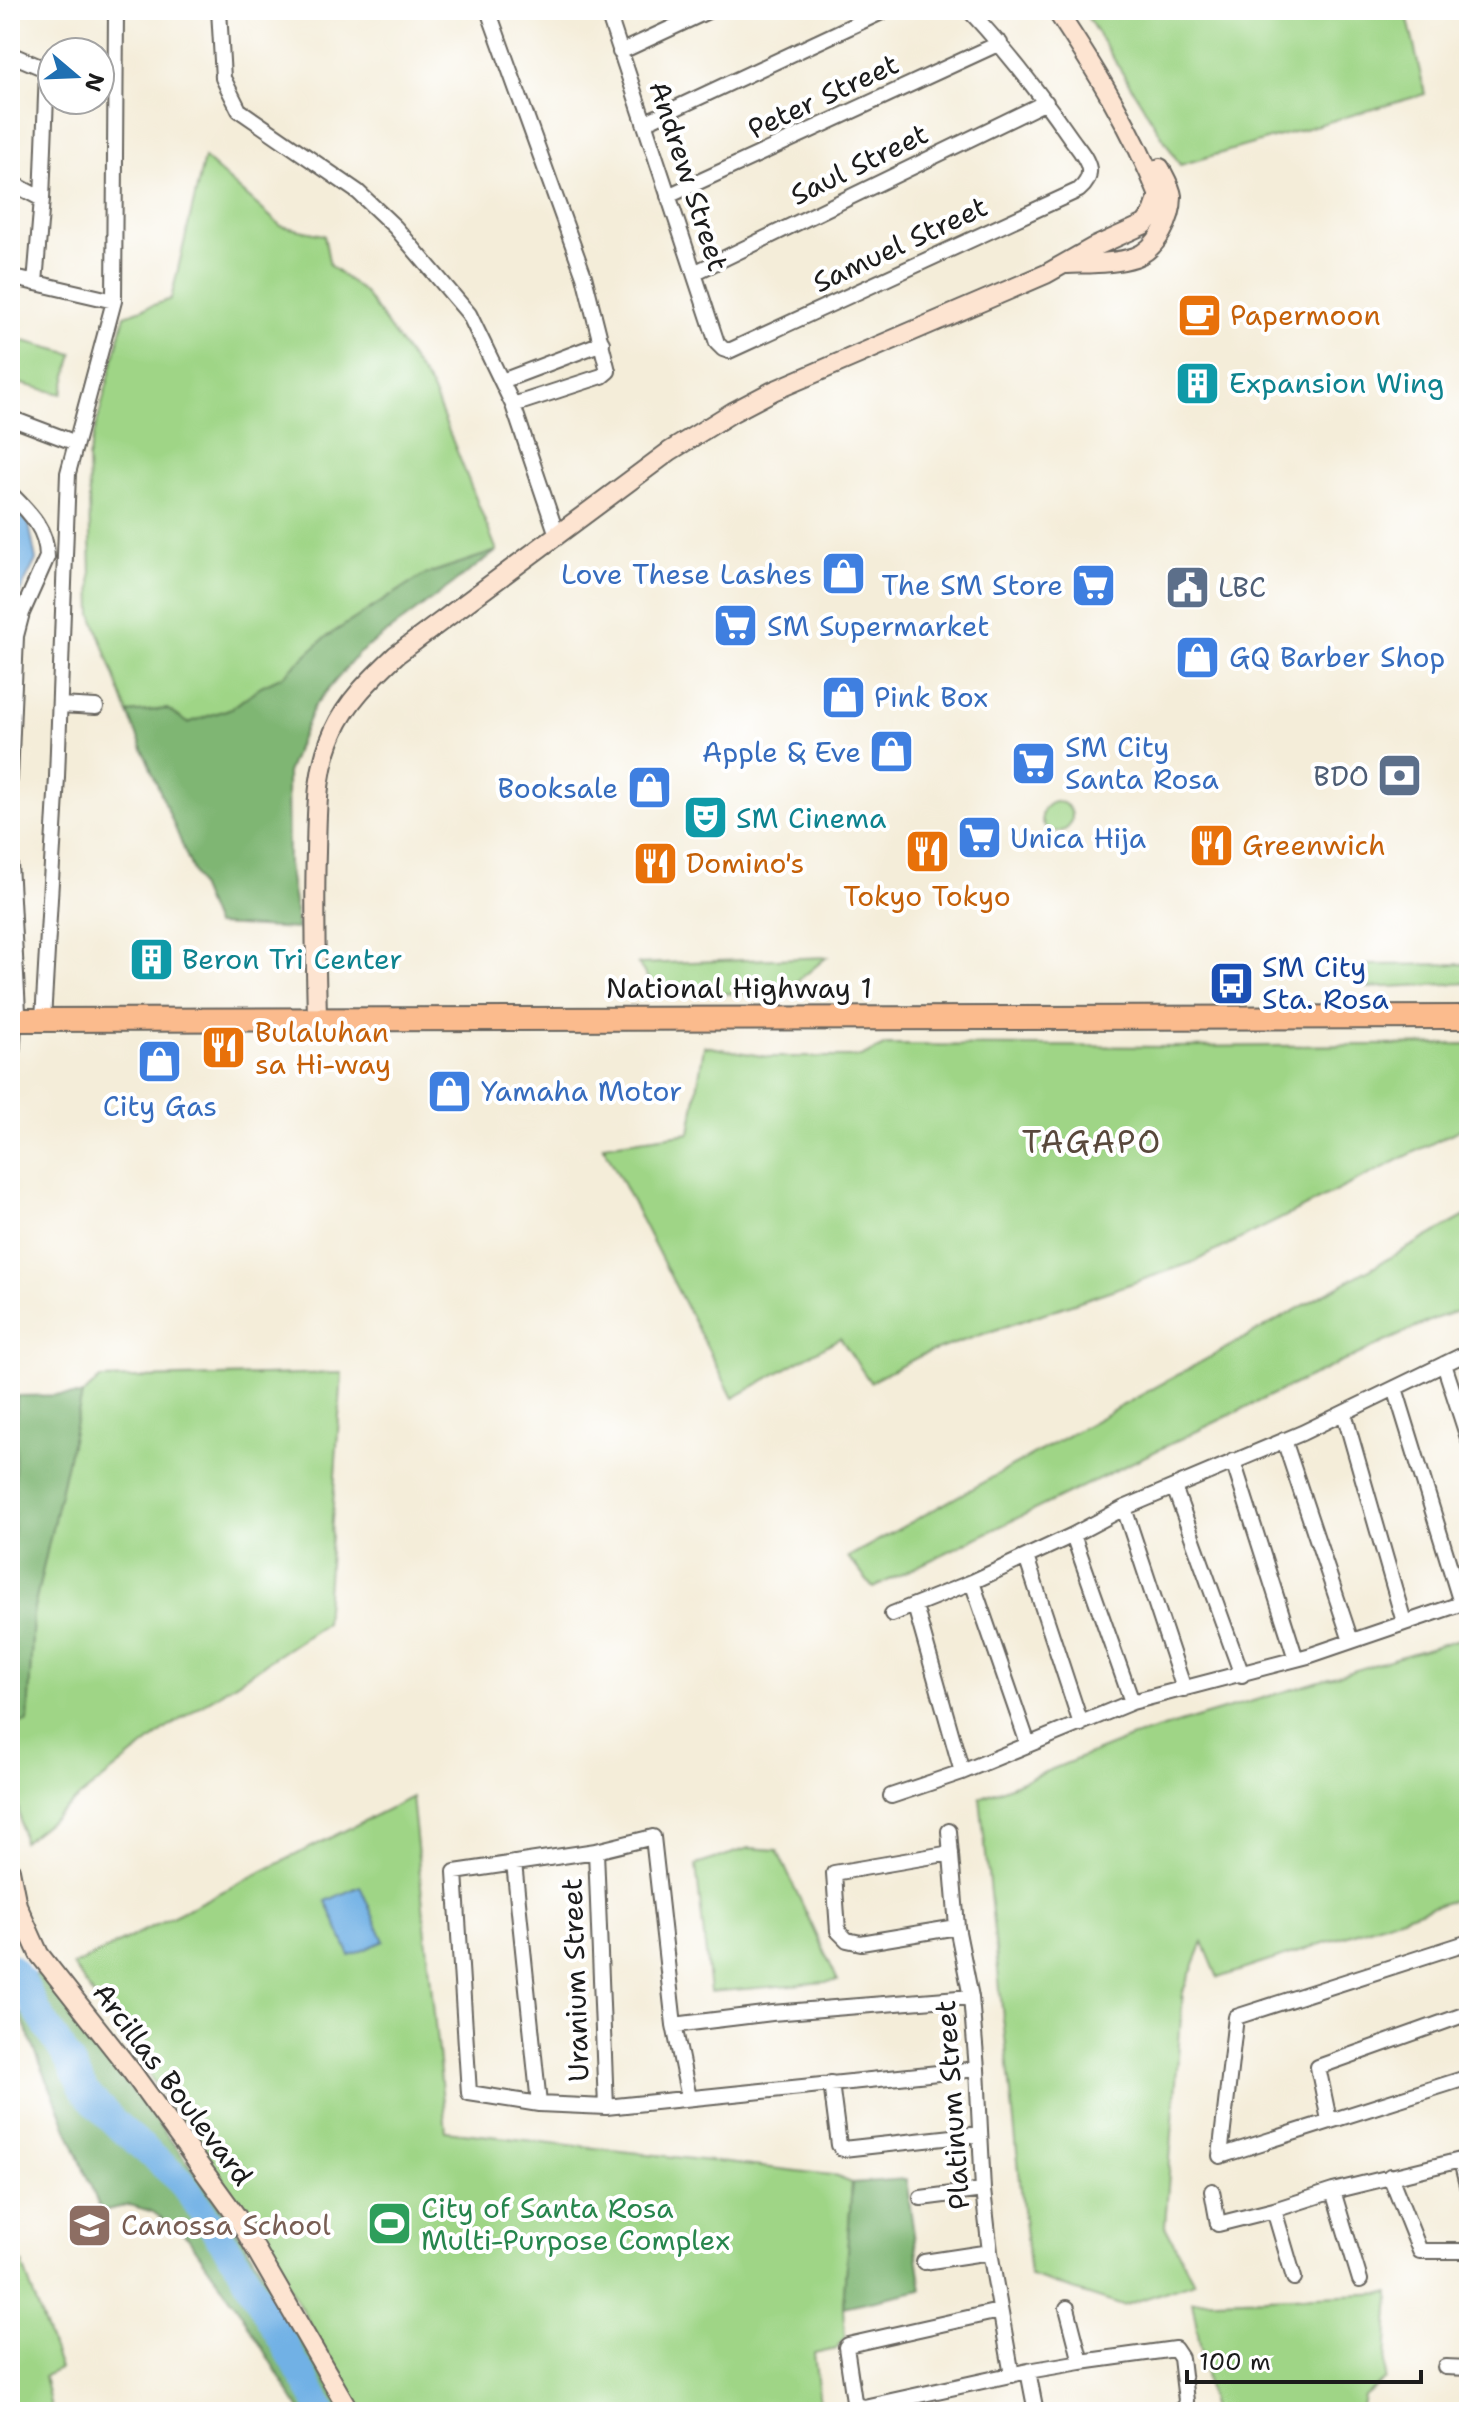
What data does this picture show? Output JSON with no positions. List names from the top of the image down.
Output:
{
  "streets": {
    "highway": ["National Highway 1"],
    "main road": ["Arcillas Boulevard"],
    "street": [
      "Peter Street",
      "Saul Street",
      "Andrew Street",
      "Samuel Street",
      "Uranium Street",
      "Platinum Street"
    ]
  },
  "crossings": [
    ["Peter Street", "Andrew Street"],
    ["Saul Street", "Andrew Street"],
    ["Saul Street", "Samuel Street"],
    ["Andrew Street", "Samuel Street"]
  ],
  "districts": ["TAGAPO"],
  "places": {
    "cafe": ["Papermoon"],
    "building": ["Expansion Wing", "Beron Tri Center"],
    "shop": [
      "Love These Lashes",
      "GQ Barber Shop",
      "Pink Box",
      "Apple & Eve",
      "Booksale",
      "City Gas",
      "Yamaha Motor"
    ],
    "supermarket": [
      "The SM Store",
      "SM Supermarket",
      "SM City Santa Rosa",
      "Unica Hija"
    ],
    "public building": ["LBC"],
    "bank": ["BDO"],
    "theatre": ["SM Cinema"],
    "restaurant": [
      "Greenwich",
      "Tokyo Tokyo",
      "Domino's",
      "Bulaluhan sa Hi-way"
    ],
    "bus stop": ["SM City Sta. Rosa"],
    "sports": ["City of Santa Rosa Multi-Purpose Complex"],
    "school or university": ["Canossa School"]
  },
  "scale_bar": "100 m",
  "north": "right"
}
